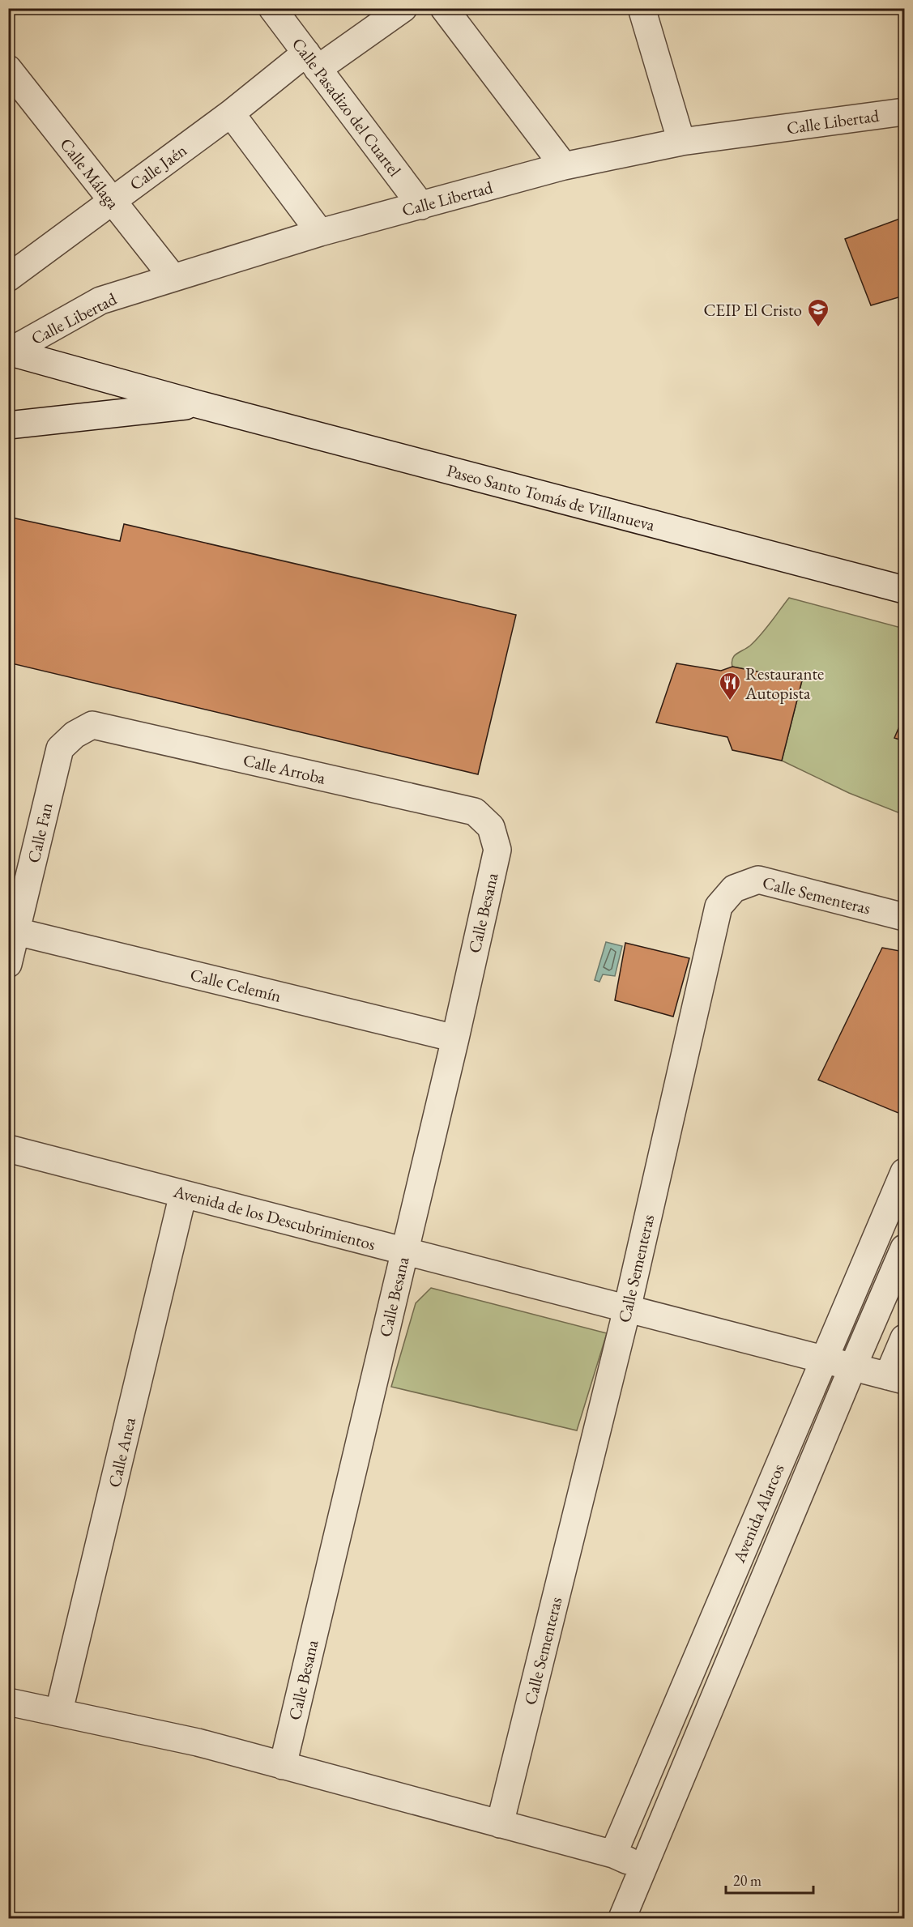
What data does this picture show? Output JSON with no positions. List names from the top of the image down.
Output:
{
  "streets": {
    "street": [
      "Calle Pasadizo del Cuartel",
      "Calle Libertad",
      "Calle Jaén",
      "Calle Málaga",
      "Paseo Santo Tomás de Villanueva",
      "Calle Arroba",
      "Calle Fan",
      "Calle Sementeras",
      "Calle Besana",
      "Calle Celemín",
      "Avenida de los Descubrimientos",
      "Calle Anea",
      "Avenida Alarcos"
    ]
  },
  "crossings": [
    ["Calle Pasadizo del Cuartel", "Calle Libertad"],
    ["Calle Pasadizo del Cuartel", "Calle Jaén"],
    ["Calle Libertad", "Calle Málaga"],
    ["Calle Libertad", "Paseo Santo Tomás de Villanueva"],
    ["Calle Jaén", "Calle Málaga"],
    ["Calle Arroba", "Calle Fan"],
    ["Calle Arroba", "Calle Besana"],
    ["Calle Fan", "Calle Celemín"],
    ["Calle Sementeras", "Avenida de los Descubrimientos"],
    ["Calle Besana", "Calle Celemín"],
    ["Calle Besana", "Avenida de los Descubrimientos"],
    ["Avenida de los Descubrimientos", "Calle Anea"],
    ["Avenida de los Descubrimientos", "Avenida Alarcos"]
  ],
  "places": {
    "school or university": ["CEIP El Cristo"],
    "restaurant": ["Restaurante Autopista"]
  },
  "scale_bar": "20 m"
}
